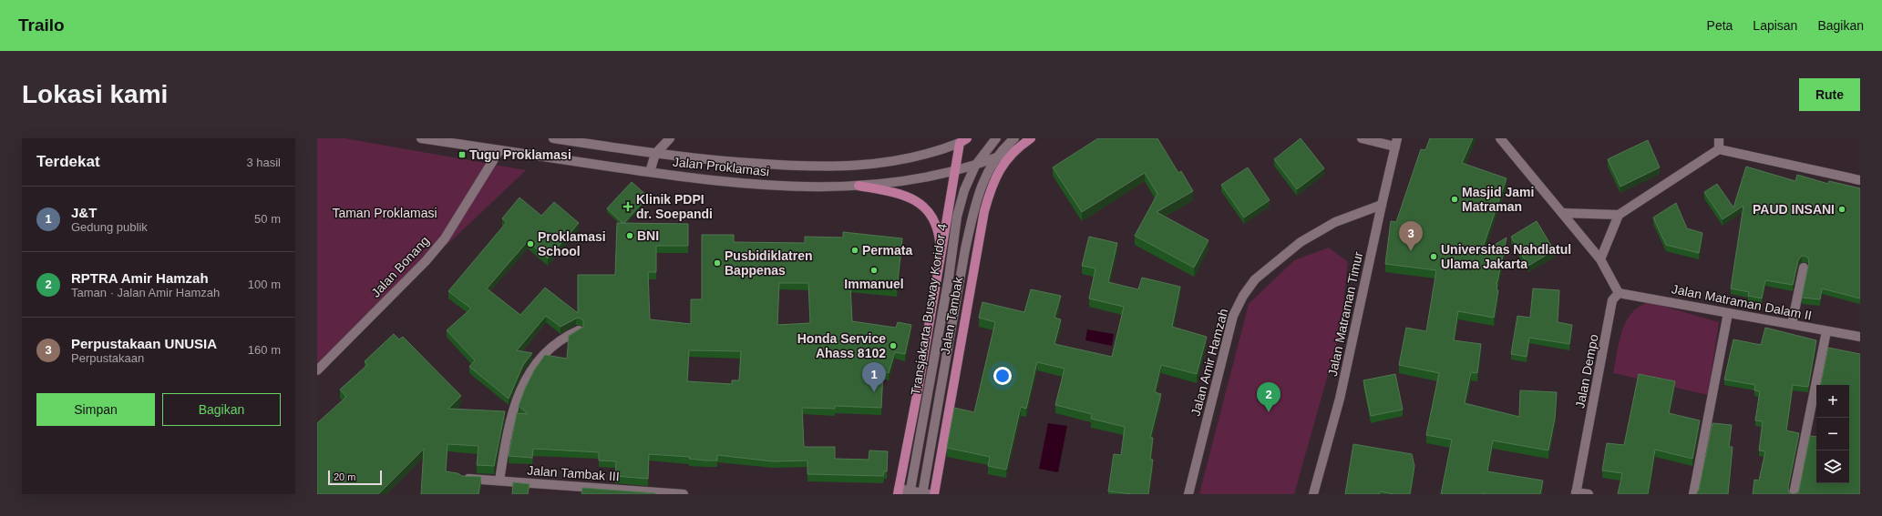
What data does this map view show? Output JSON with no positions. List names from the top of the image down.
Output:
{
  "streets": {
    "main road": ["Jalan Tambak"],
    "street": [
      "Jalan Proklamasi",
      "Jalan Bonang",
      "Jalan Matraman Dalam II",
      "Transjakarta Busway Koridor 4",
      "Jalan Matraman Timur",
      "Jalan Amir Hamzah",
      "Jalan Dempo",
      "Jalan Tambak III"
    ]
  },
  "crossings": [
    ["Jalan Proklamasi", "Jalan Bonang"],
    ["Jalan Proklamasi", "Transjakarta Busway Koridor 4"],
    ["Jalan Proklamasi", "Jalan Tambak"],
    ["Jalan Matraman Dalam II", "Jalan Dempo"],
    ["Jalan Matraman Timur", "Jalan Amir Hamzah"]
  ],
  "parks": ["Taman Proklamasi"],
  "places": {
    "transit": ["Tugu Proklamasi"],
    "other": [
      "Masjid Jami Matraman",
      "PAUD INSANI",
      "BNI",
      "Proklamasi School",
      "Permata",
      "Universitas Nahdlatul Ulama Jakarta",
      "Pusbidiklatren Bappenas",
      "Immanuel",
      "Honda Service Ahass 8102"
    ],
    "health": ["Klinik PDPI dr. Soepandi"]
  },
  "scale_bar": "20 m",
  "page": {
    "header": "Trailo",
    "nav": ["Peta", "Lapisan", "Bagikan"],
    "buttons": [
      "Rute",
      ["Simpan", "Bagikan"]
    ],
    "title": "Lokasi kami",
    "heading": ["Terdekat", "3 hasil"],
    "list": [
      {
        "mark": "1",
        "name": "J&T",
        "note": "Gedung publik",
        "value": "50 m"
      },
      {
        "mark": "2",
        "name": "RPTRA Amir Hamzah",
        "note": "Taman · Jalan Amir Hamzah",
        "value": "100 m"
      },
      {
        "mark": "3",
        "name": "Perpustakaan UNUSIA",
        "note": "Perpustakaan",
        "value": "160 m"
      }
    ],
    "pins": ["3", "1", "2"],
    "map_buttons": ["+", "−"],
    "scale": "20 m"
  }
}
